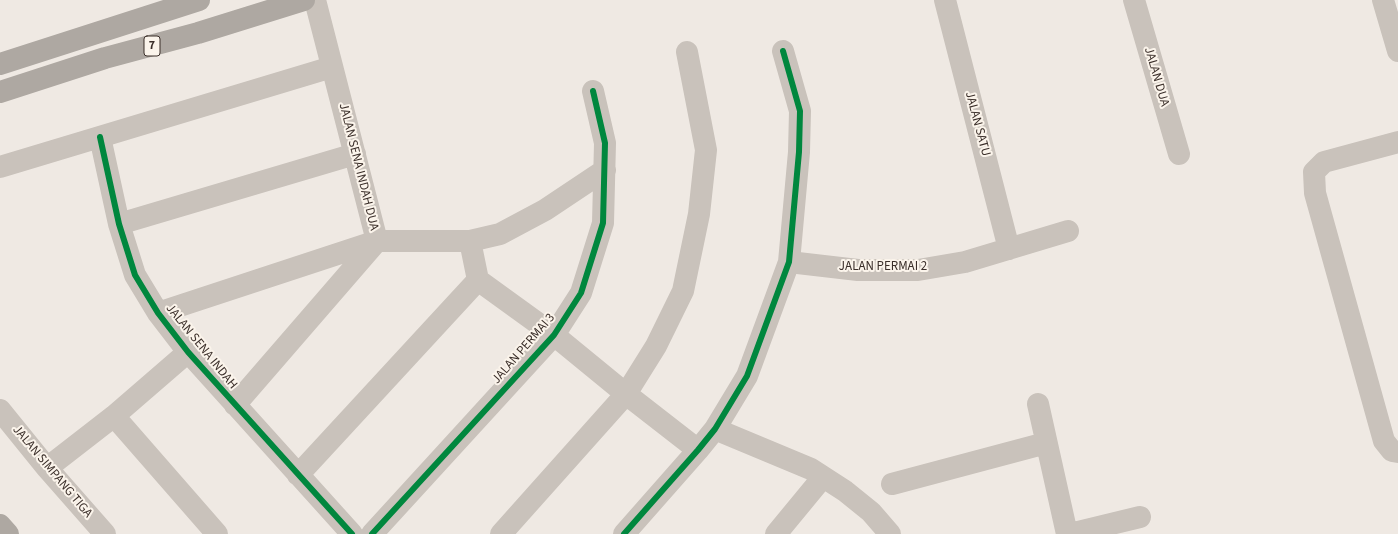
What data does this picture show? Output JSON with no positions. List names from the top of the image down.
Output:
{
  "streets": {
    "highway": ["7"],
    "street": [
      "JALAN DUA",
      "JALAN SATU",
      "JALAN SENA INDAH DUA",
      "JALAN PERMAI 2",
      "JALAN SENA INDAH",
      "JALAN PERMAI 3",
      "JALAN SIMPANG TIGA"
    ]
  },
  "crossings": [
    ["JALAN SATU", "JALAN PERMAI 2"],
    ["JALAN SENA INDAH DUA", "JALAN SENA INDAH"]
  ]
}
